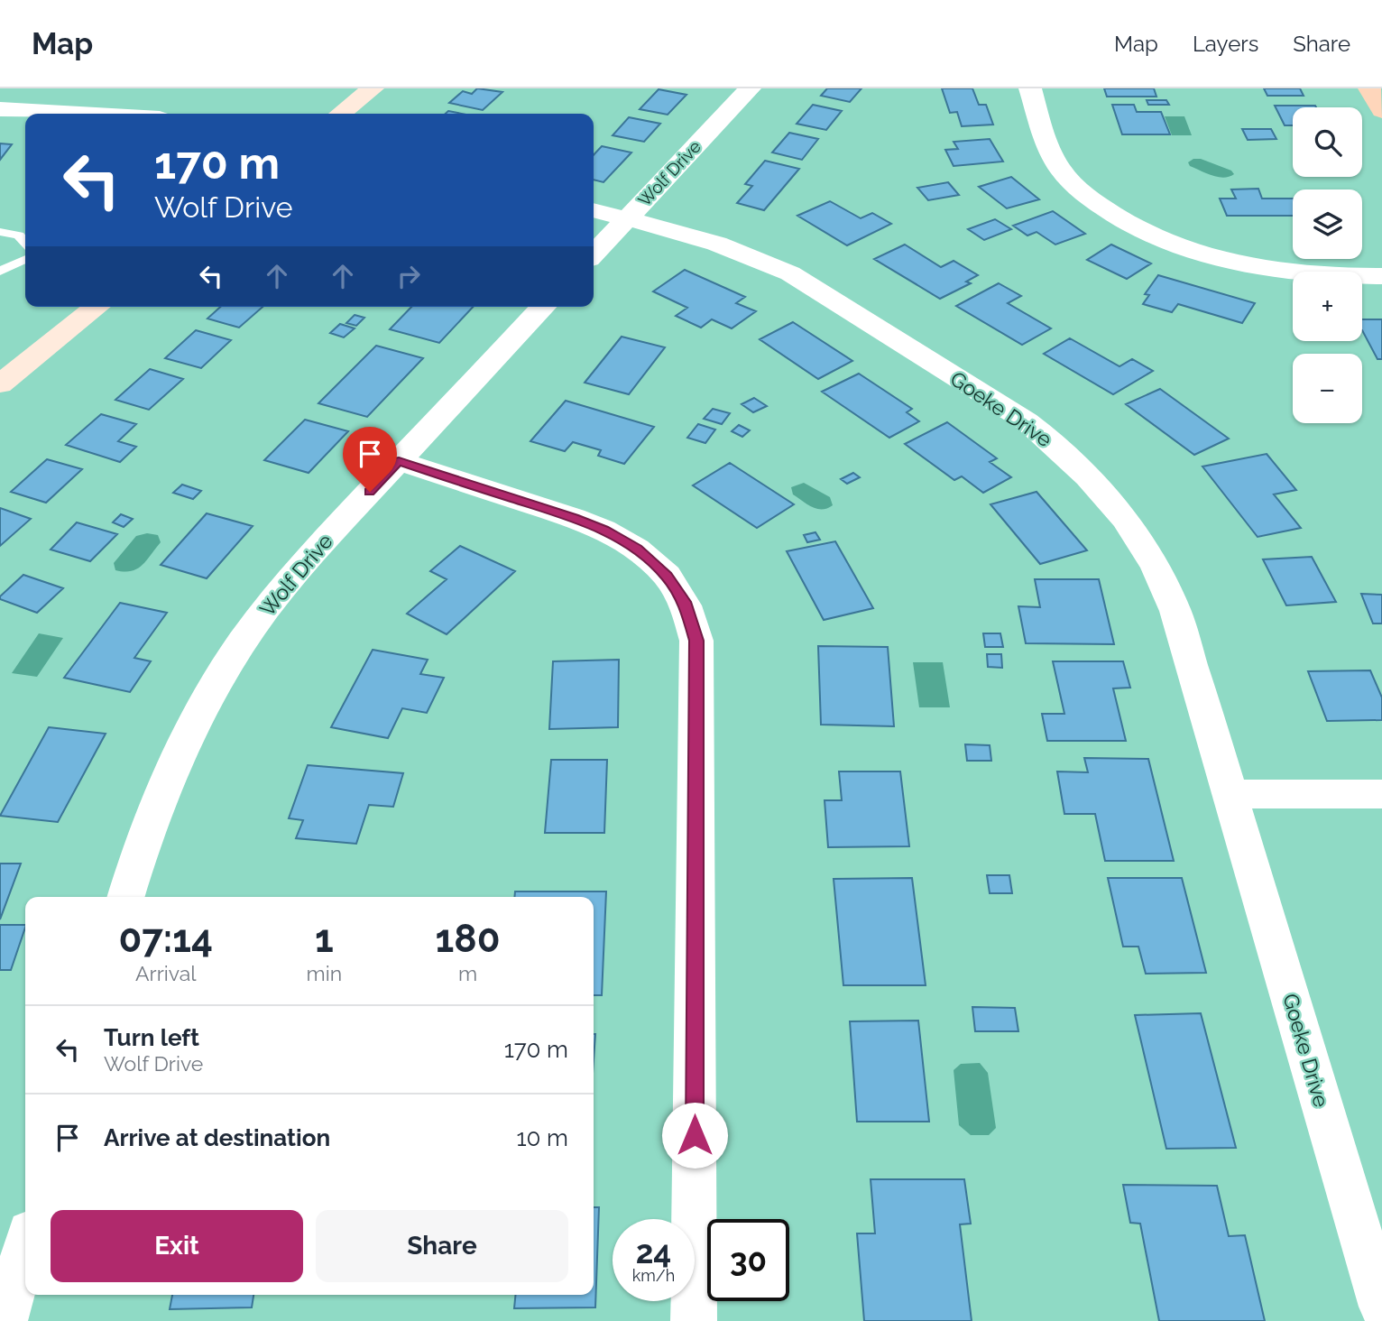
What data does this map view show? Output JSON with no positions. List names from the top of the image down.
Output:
{
  "streets": {
    "street": ["Wolf Drive", "Goeke Drive"]
  },
  "crossings": [
    ["Wolf Drive", "Goeke Drive"]
  ],
  "page": {
    "header": "Map",
    "nav": ["Map", "Layers", "Share"],
    "map_buttons": ["+", "−"],
    "turn": ["170 m", "Wolf Drive"],
    "eta": [
      "07:14",
      "Arrival",
      "1",
      "min",
      "180",
      "m"
    ],
    "list": [
      {
        "name": "Turn left",
        "note": "Wolf Drive",
        "value": "170 m"
      },
      {
        "name": "Arrive at destination",
        "value": "10 m"
      }
    ],
    "buttons": ["Exit", "Share"],
    "speed": "24 km/h",
    "limit": "30"
  }
}
